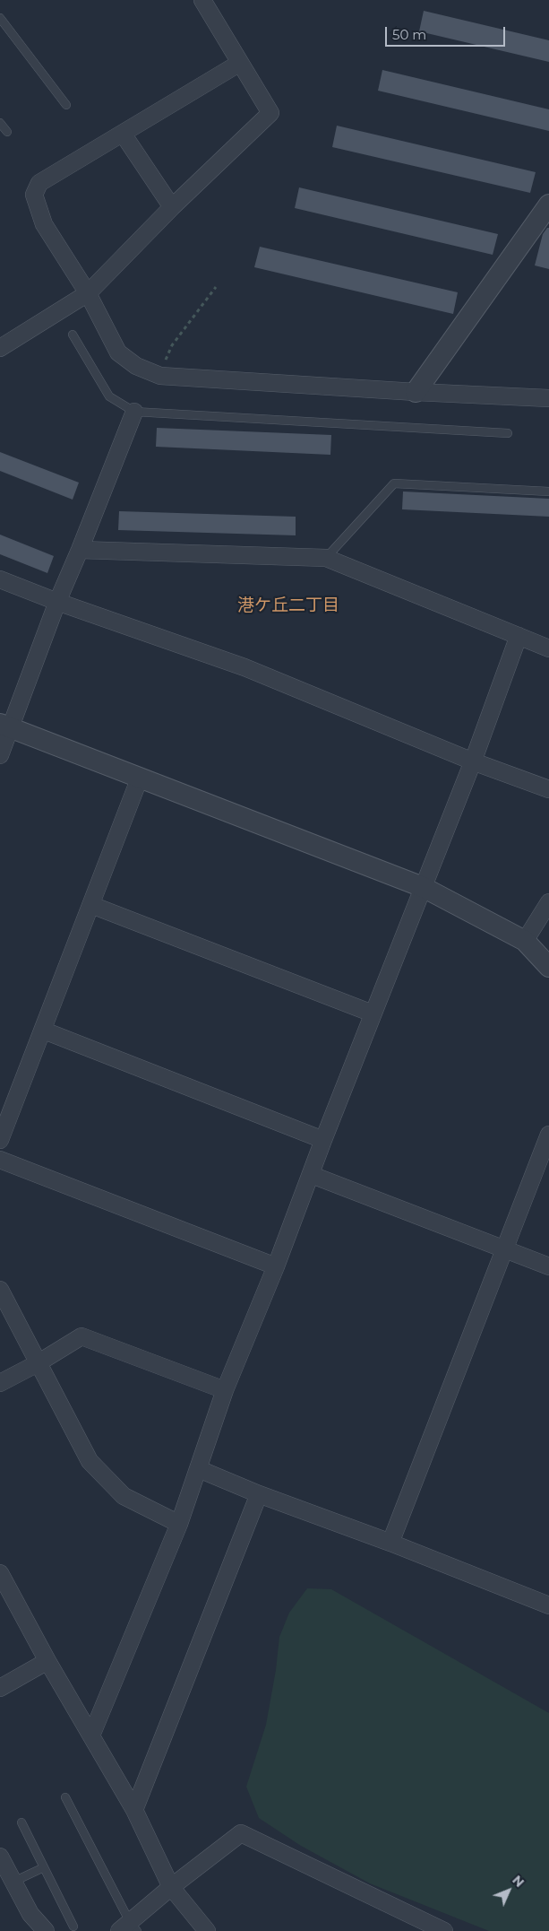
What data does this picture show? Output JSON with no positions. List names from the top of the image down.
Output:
{
  "districts": ["港ケ丘二丁目"],
  "scale_bar": "50 m",
  "north": "top right"
}
